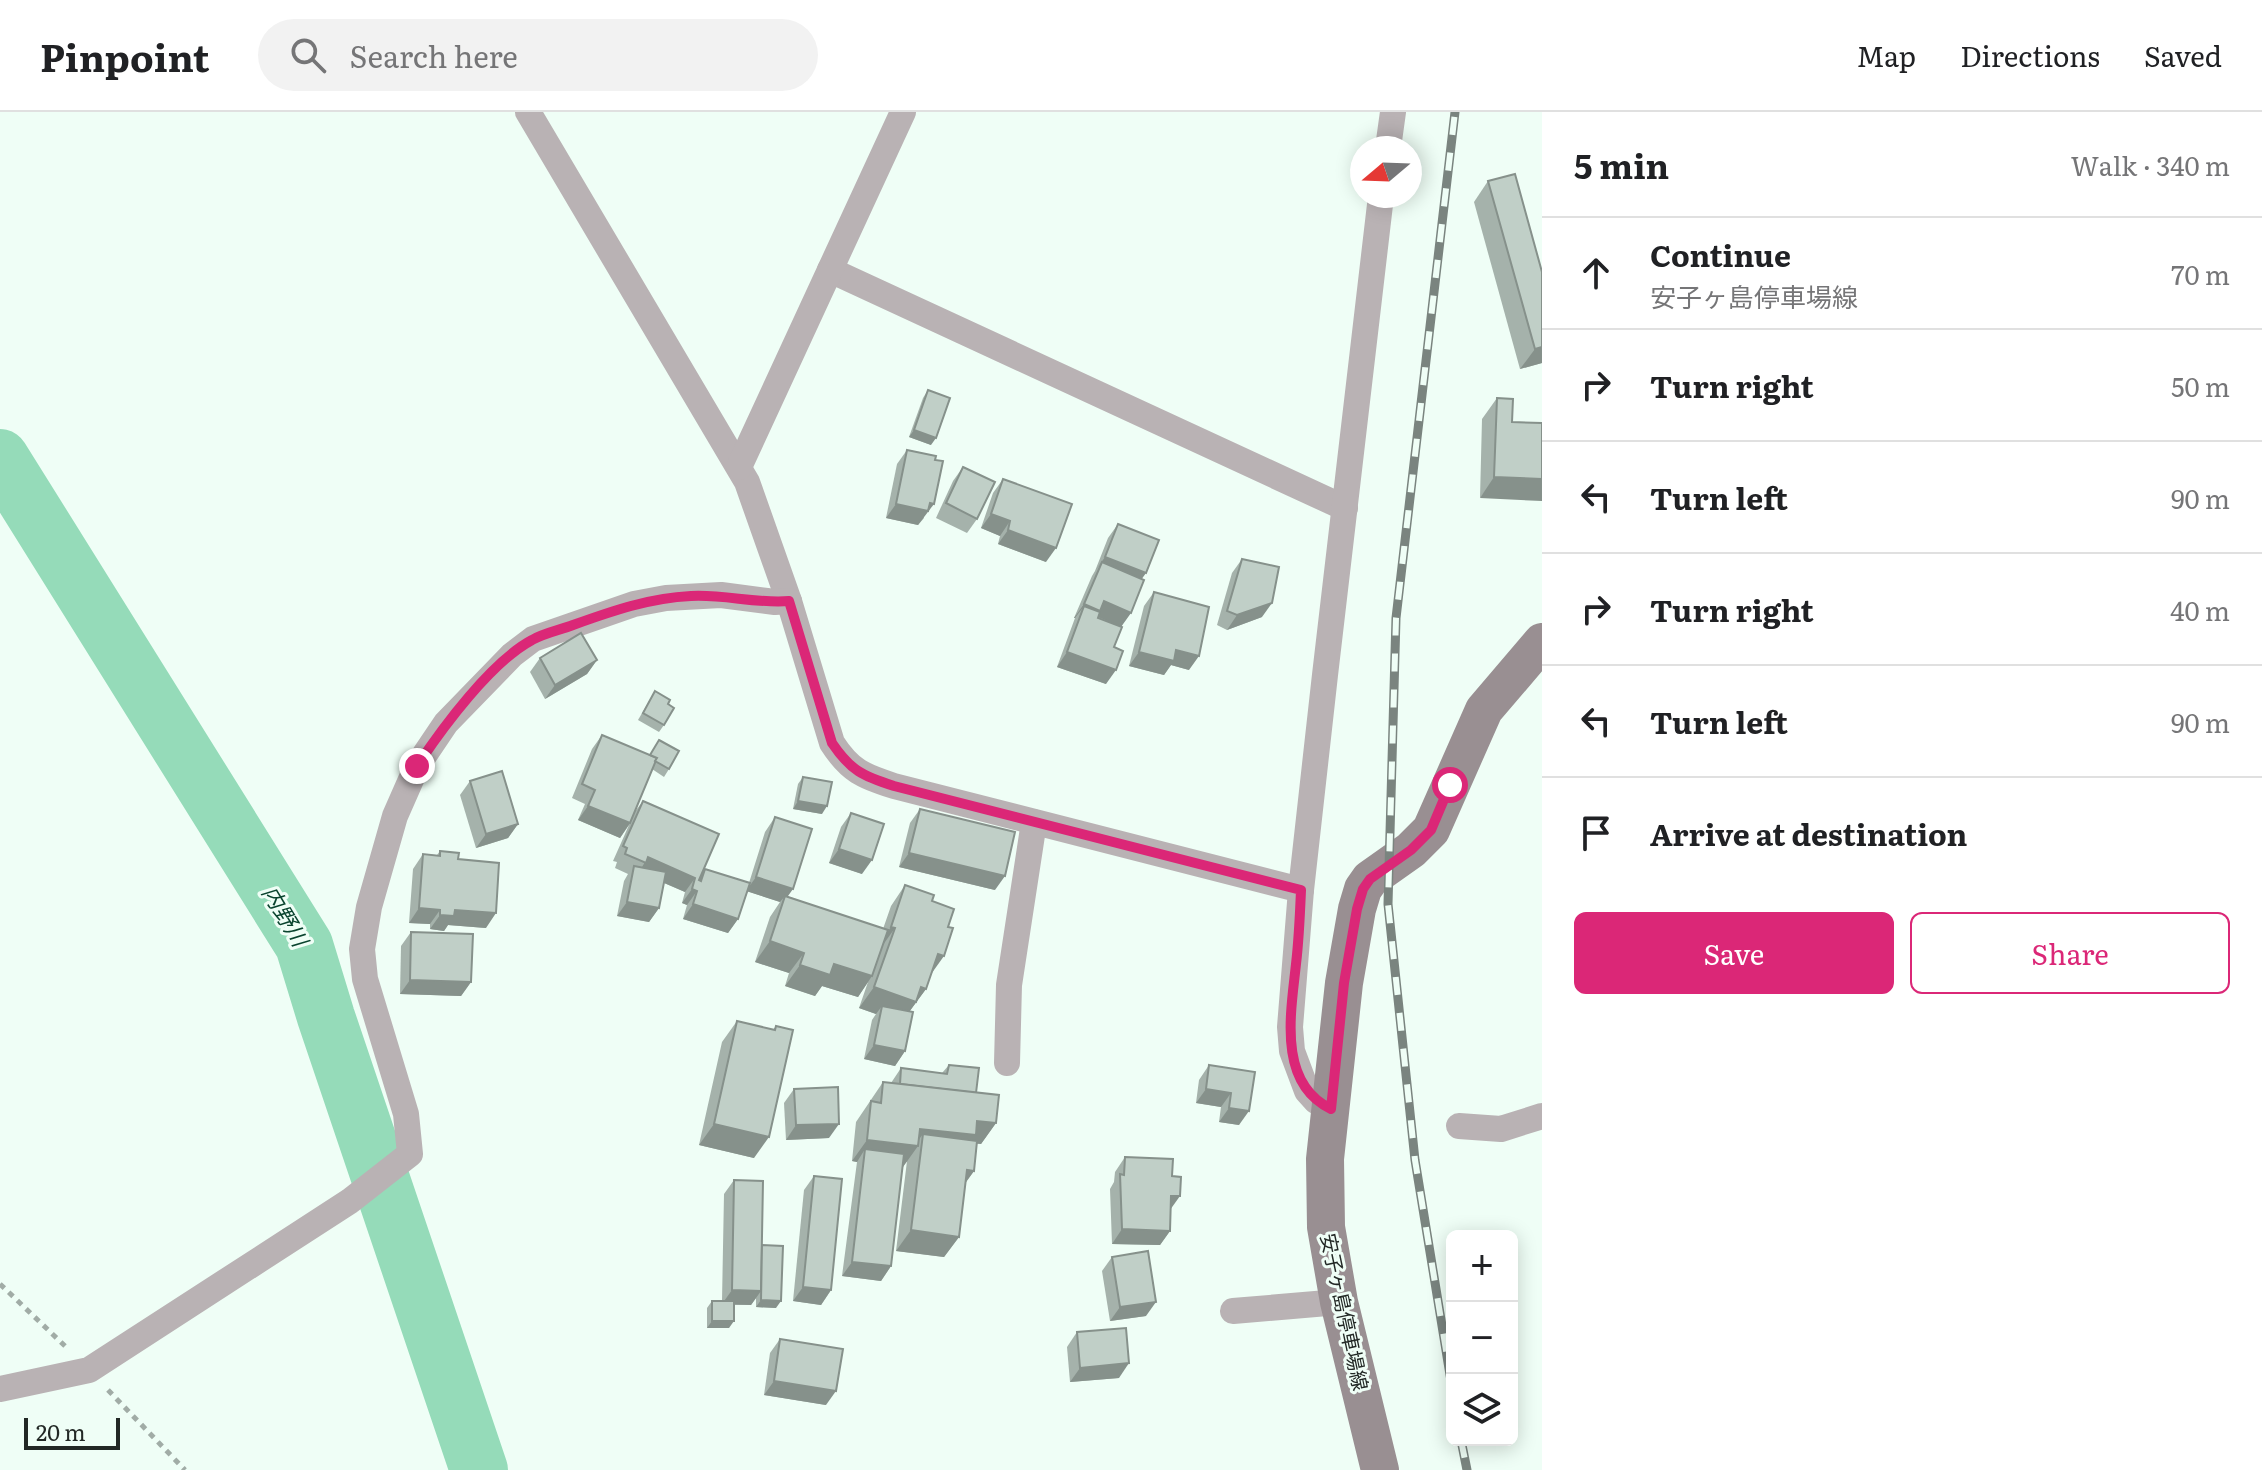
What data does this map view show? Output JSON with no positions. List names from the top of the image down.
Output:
{
  "streets": {
    "main road": ["安子ヶ島停車場線"]
  },
  "water": ["内野川"],
  "scale_bar": "20 m",
  "north": "left",
  "page": {
    "header": "Pinpoint",
    "search": "Search here",
    "nav": ["Map", "Directions", "Saved"],
    "heading": ["5 min", "Walk · 340 m"],
    "list": [
      ["Continue", "安子ヶ島停車場線", "70 m"],
      ["Turn right", "50 m"],
      ["Turn left", "90 m"],
      ["Turn right", "40 m"],
      ["Turn left", "90 m"],
      "Arrive at destination"
    ],
    "buttons": ["Save", "Share"],
    "map_buttons": ["+", "−"],
    "scale": "20 m"
  }
}
